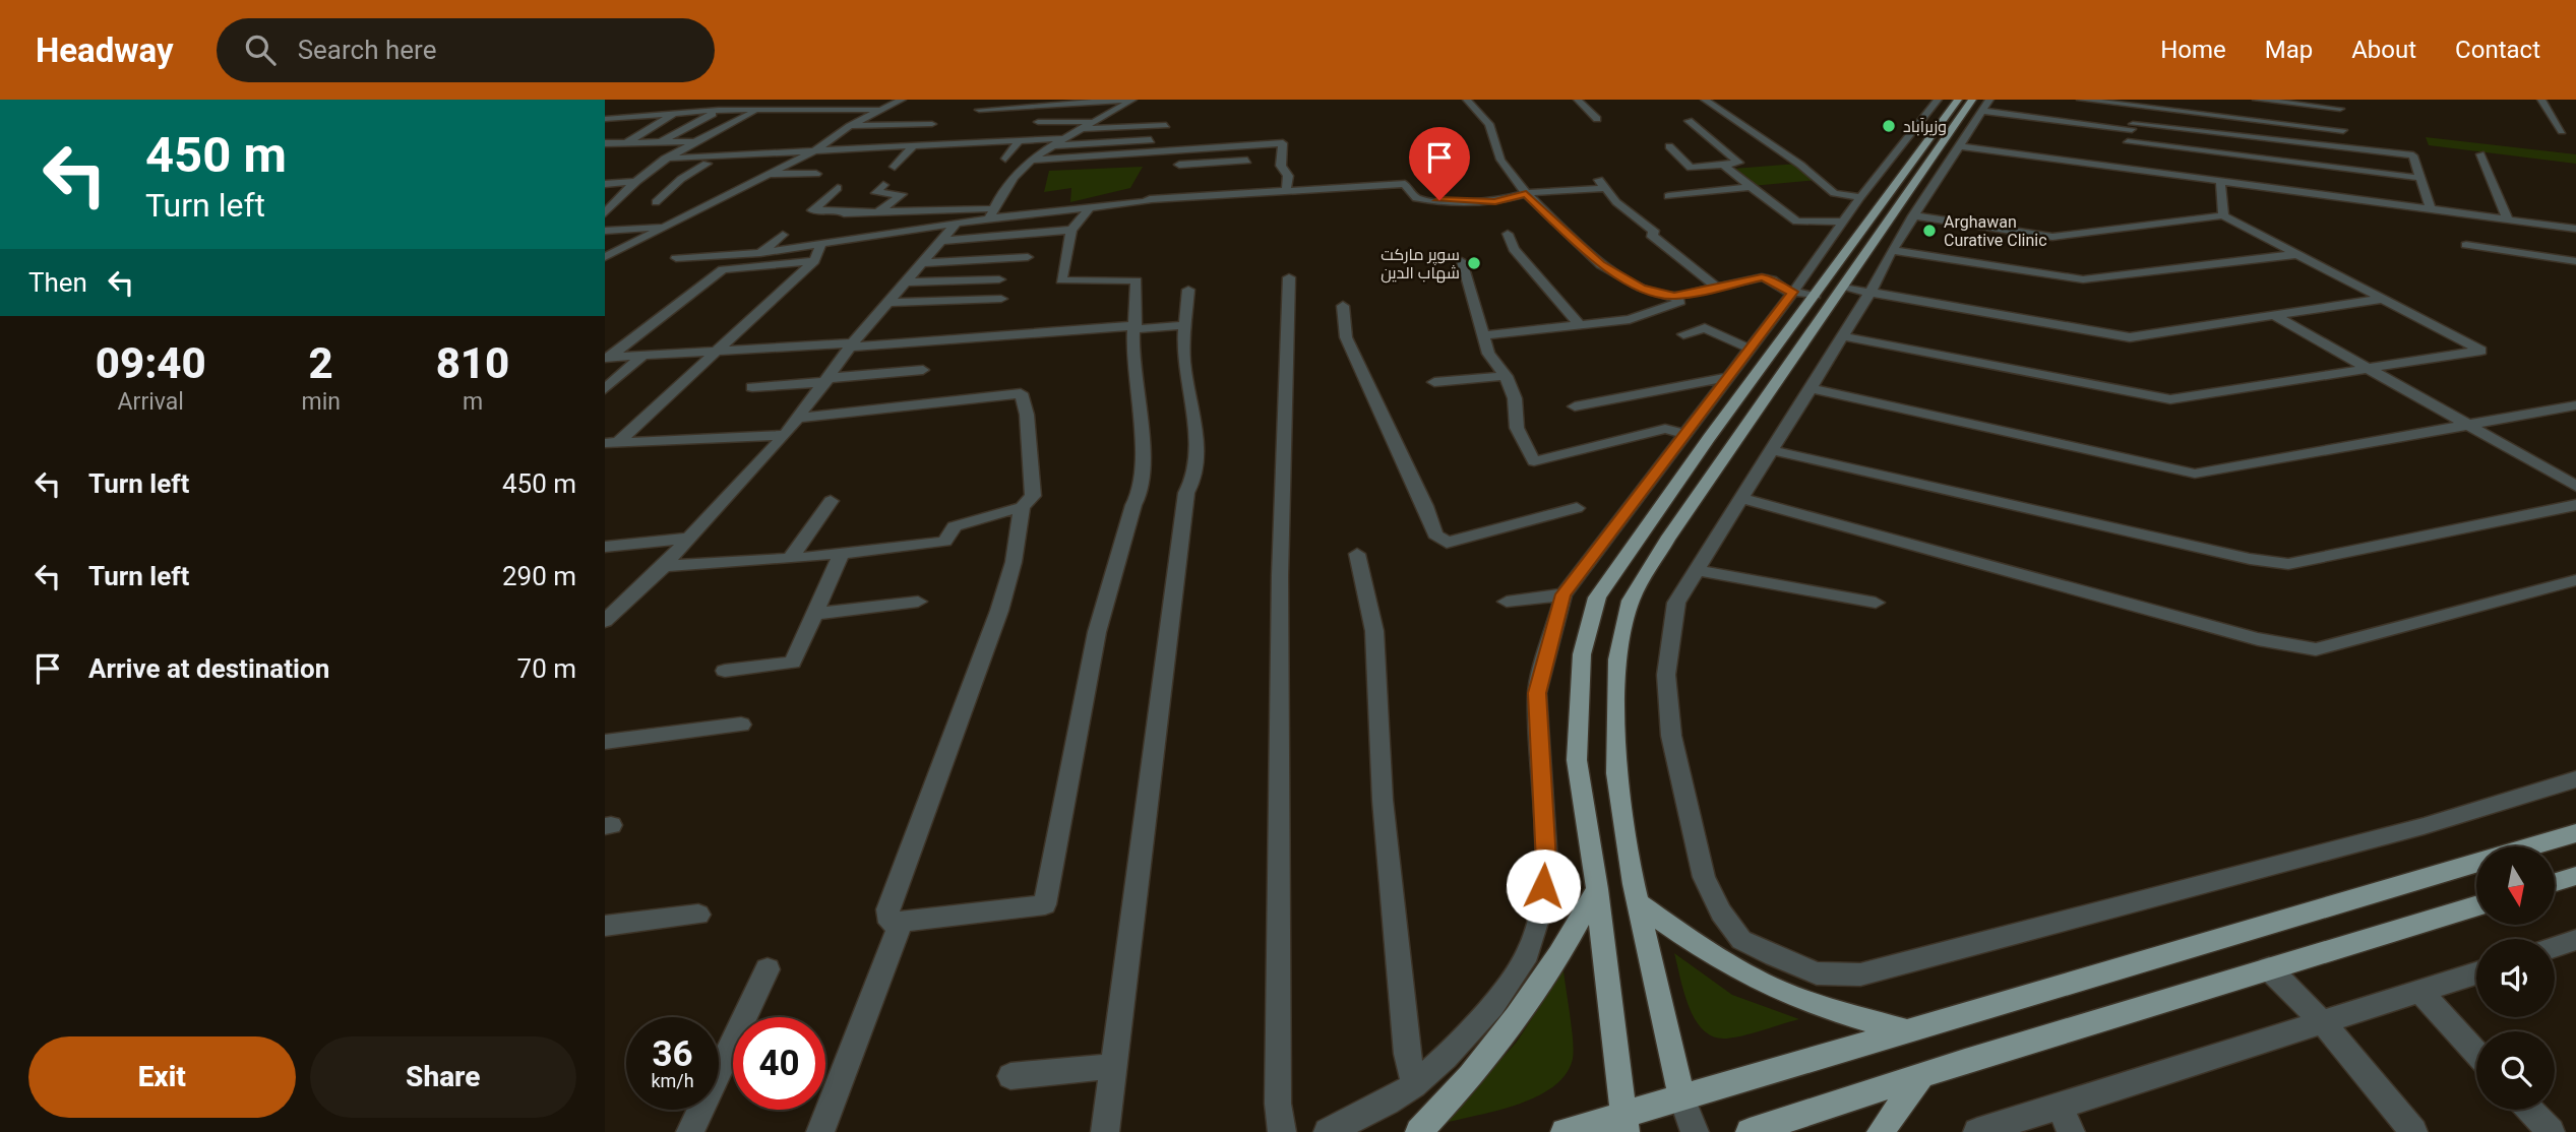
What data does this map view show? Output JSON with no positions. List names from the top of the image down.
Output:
{
  "places": ["وزیرآباد", "Arghawan Curative Clinic", "سوپر مارکت شهاب الدین"],
  "north": "bottom",
  "page": {
    "header": "Headway",
    "search": "Search here",
    "nav": [
      "Home",
      "Map",
      "About",
      "Contact"
    ],
    "turn": ["450 m", "Turn left"],
    "then": "Then",
    "eta": [
      "09:40",
      "Arrival",
      "2",
      "min",
      "810",
      "m"
    ],
    "list": [
      {
        "name": "Turn left",
        "value": "450 m"
      },
      {
        "name": "Turn left",
        "value": "290 m"
      },
      {
        "name": "Arrive at destination",
        "value": "70 m"
      }
    ],
    "speed": "36 km/h",
    "limit": "40",
    "buttons": ["Exit", "Share"]
  }
}
